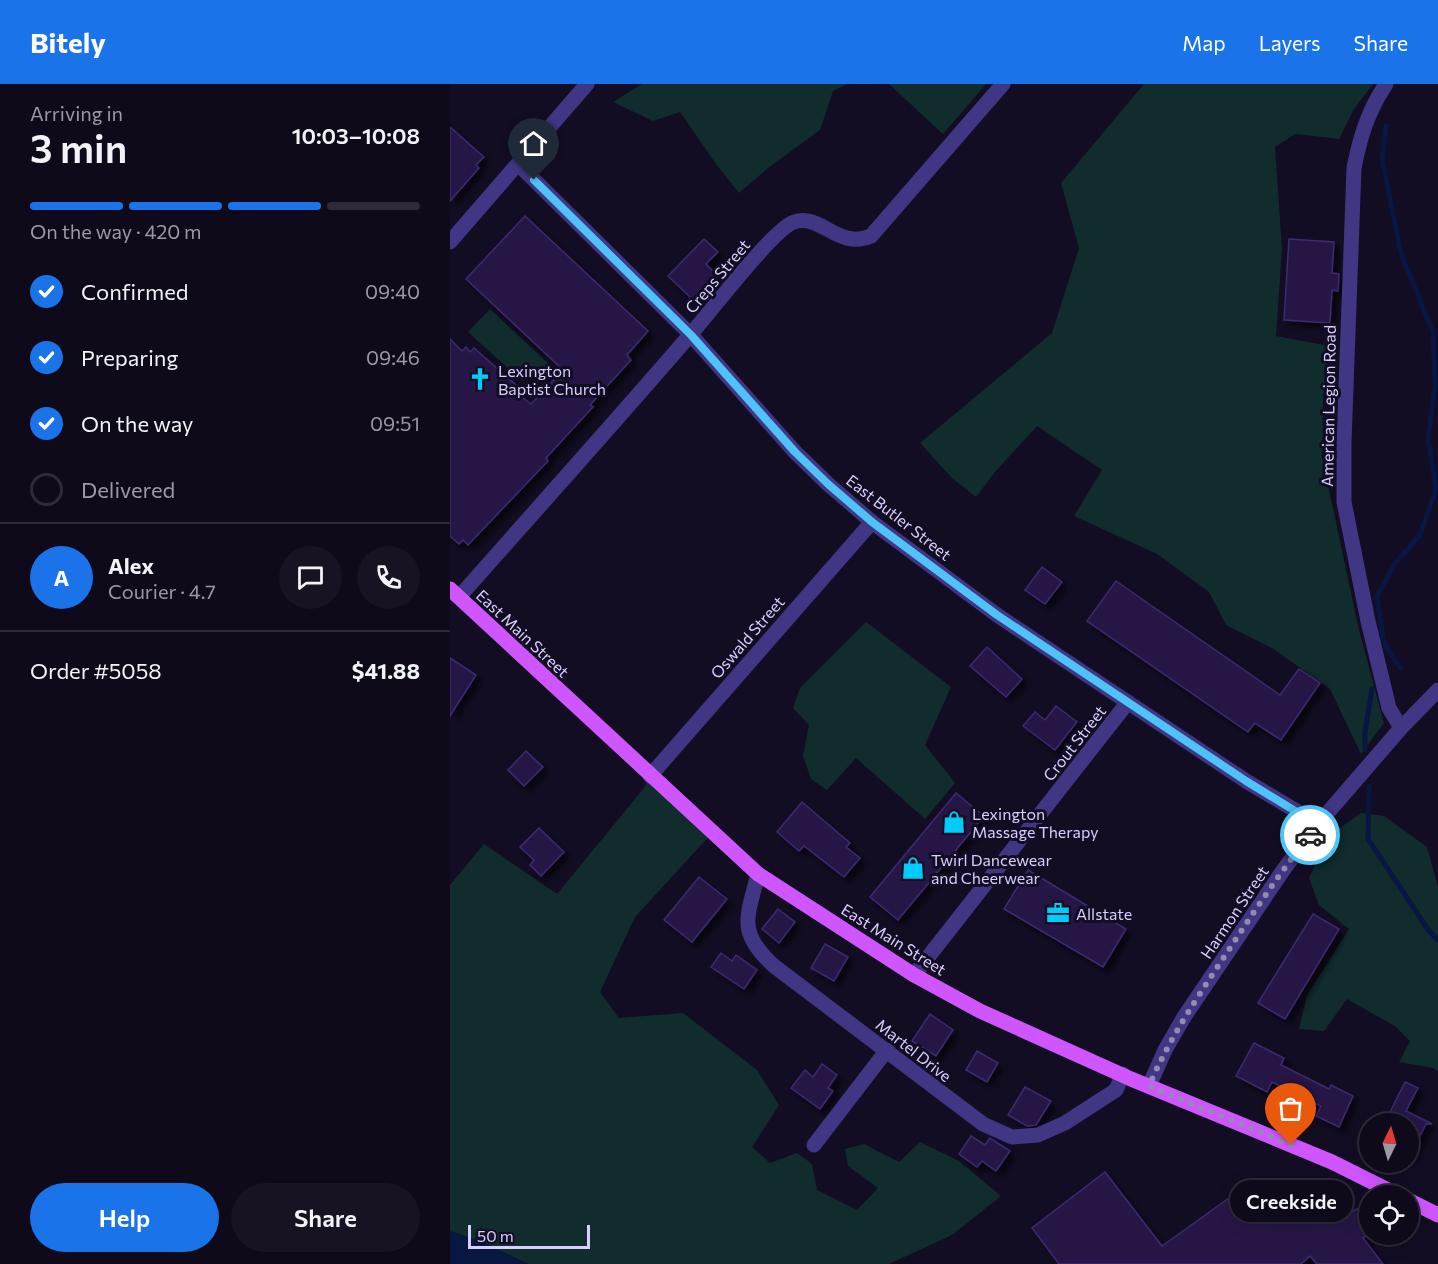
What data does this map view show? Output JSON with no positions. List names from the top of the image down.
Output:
{
  "streets": {
    "main road": ["East Main Street"],
    "street": [
      "Creps Street",
      "American Legion Road",
      "East Butler Street",
      "Oswald Street",
      "Crout Street",
      "Harmon Street",
      "Martel Drive"
    ]
  },
  "crossings": [
    ["Creps Street", "East Butler Street"],
    ["Creps Street", "East Main Street"],
    ["American Legion Road", "Harmon Street"],
    ["East Butler Street", "Oswald Street"],
    ["East Butler Street", "Crout Street"],
    ["East Butler Street", "Harmon Street"],
    ["East Main Street", "Oswald Street"],
    ["East Main Street", "Crout Street"],
    ["East Main Street", "Harmon Street"],
    ["East Main Street", "Martel Drive"]
  ],
  "places": {
    "church": ["Lexington Baptist Church"],
    "shop": ["Lexington Massage Therapy", "Twirl Dancewear and Cheerwear"],
    "office": ["Allstate"],
    "other": ["Creekside"]
  },
  "scale_bar": "50 m",
  "north": "top",
  "page": {
    "header": "Bitely",
    "nav": ["Map", "Layers", "Share"],
    "heading": ["3 min", "Arriving in", "10:03–10:08"],
    "panel": [
      "Alex",
      "Courier · 4.7",
      "Order #5058",
      "$41.88"
    ],
    "bar": "On the way · 420 m",
    "list": [
      ["Confirmed", "09:40"],
      ["Preparing", "09:46"],
      ["On the way", "09:51"],
      "Delivered"
    ],
    "round": "A",
    "buttons": ["Help", "Share"],
    "bubble": "Creekside",
    "scale": "50 m"
  }
}
